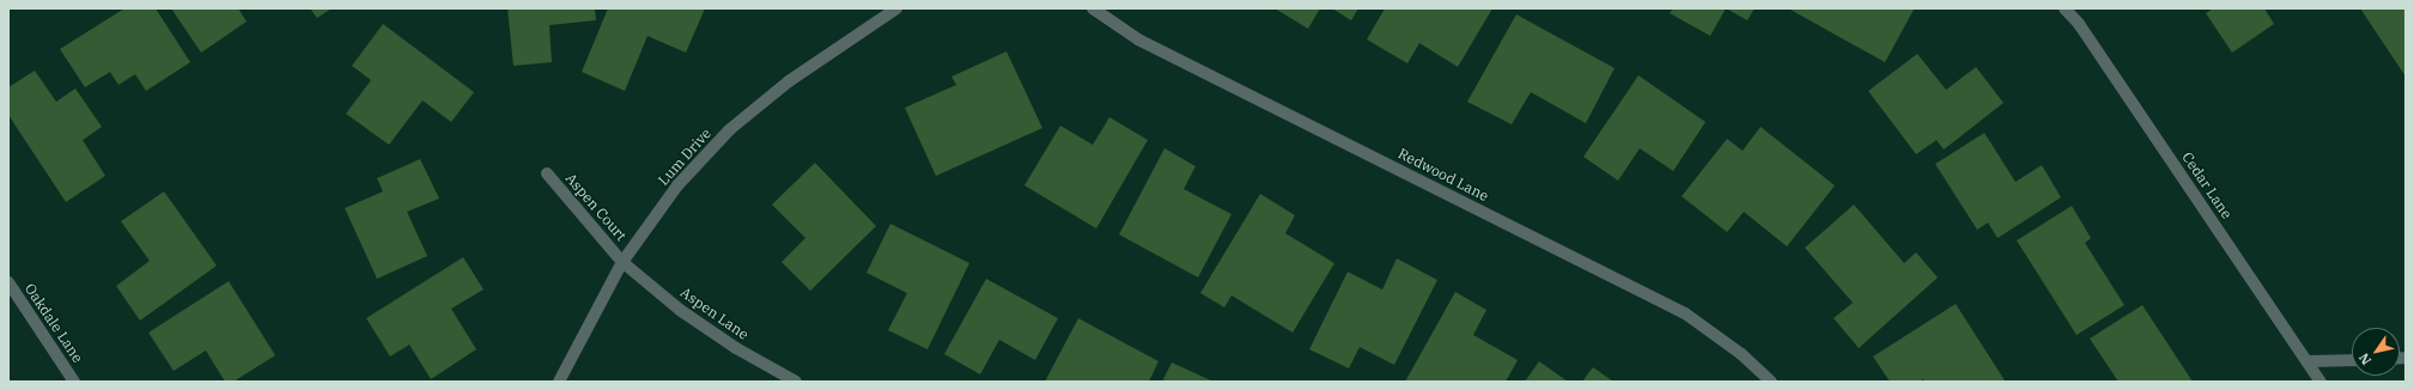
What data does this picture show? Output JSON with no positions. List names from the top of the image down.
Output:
{
  "streets": {
    "street": [
      "Lum Drive",
      "Redwood Lane",
      "Cedar Lane",
      "Aspen Court",
      "Aspen Lane",
      "Oakdale Lane"
    ]
  },
  "crossings": [
    ["Lum Drive", "Aspen Court"],
    ["Lum Drive", "Aspen Lane"],
    ["Aspen Court", "Aspen Lane"]
  ],
  "north": "bottom left"
}
